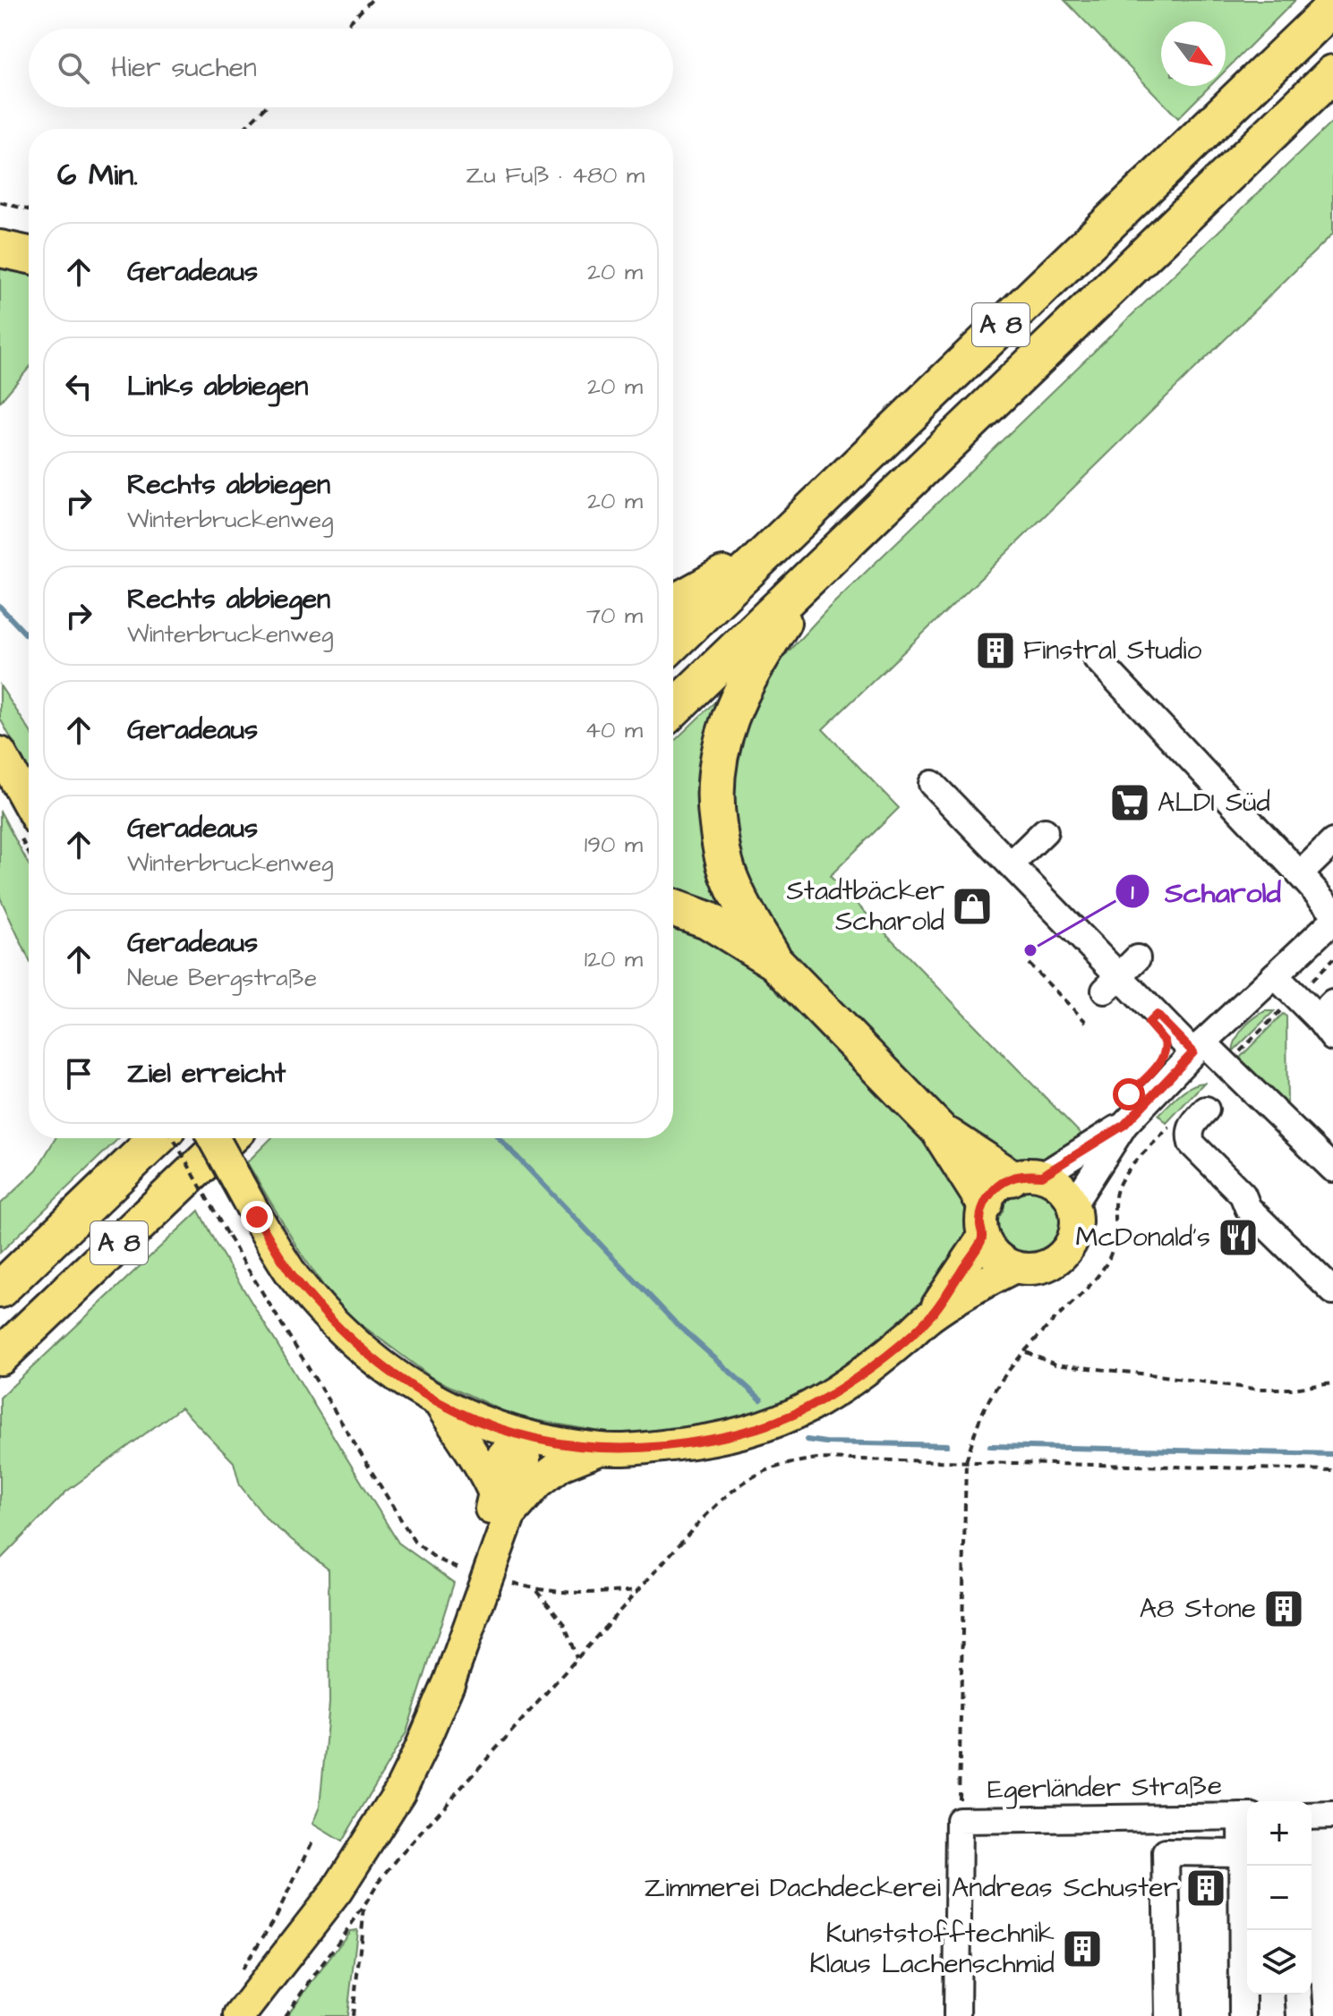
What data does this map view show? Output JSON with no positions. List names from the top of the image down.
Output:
{
  "streets": {
    "highway": ["A 8"],
    "street": ["Egerländer Straße"]
  },
  "places": {
    "building": [
      "Finstral Studio",
      "A8 Stone",
      "Zimmerei Dachdeckerei Andreas Schuster",
      "Kunststofftechnik Klaus Lachenschmid"
    ],
    "supermarket": ["ALDI Süd"],
    "shop": ["Stadtbäcker Scharold"],
    "other": ["Scharold"],
    "restaurant": ["McDonald's"]
  },
  "north": "bottom right",
  "page": {
    "search": "Hier suchen",
    "heading": ["6 Min.", "Zu Fuß · 480 m"],
    "list": [
      ["Geradeaus", "20 m"],
      ["Links abbiegen", "20 m"],
      ["Rechts abbiegen", "Winterbruckenweg", "20 m"],
      ["Rechts abbiegen", "Winterbruckenweg", "70 m"],
      ["Geradeaus", "40 m"],
      ["Geradeaus", "Winterbruckenweg", "190 m"],
      ["Geradeaus", "Neue Bergstraße", "120 m"],
      "Ziel erreicht"
    ],
    "map_buttons": ["+", "−"]
  }
}
